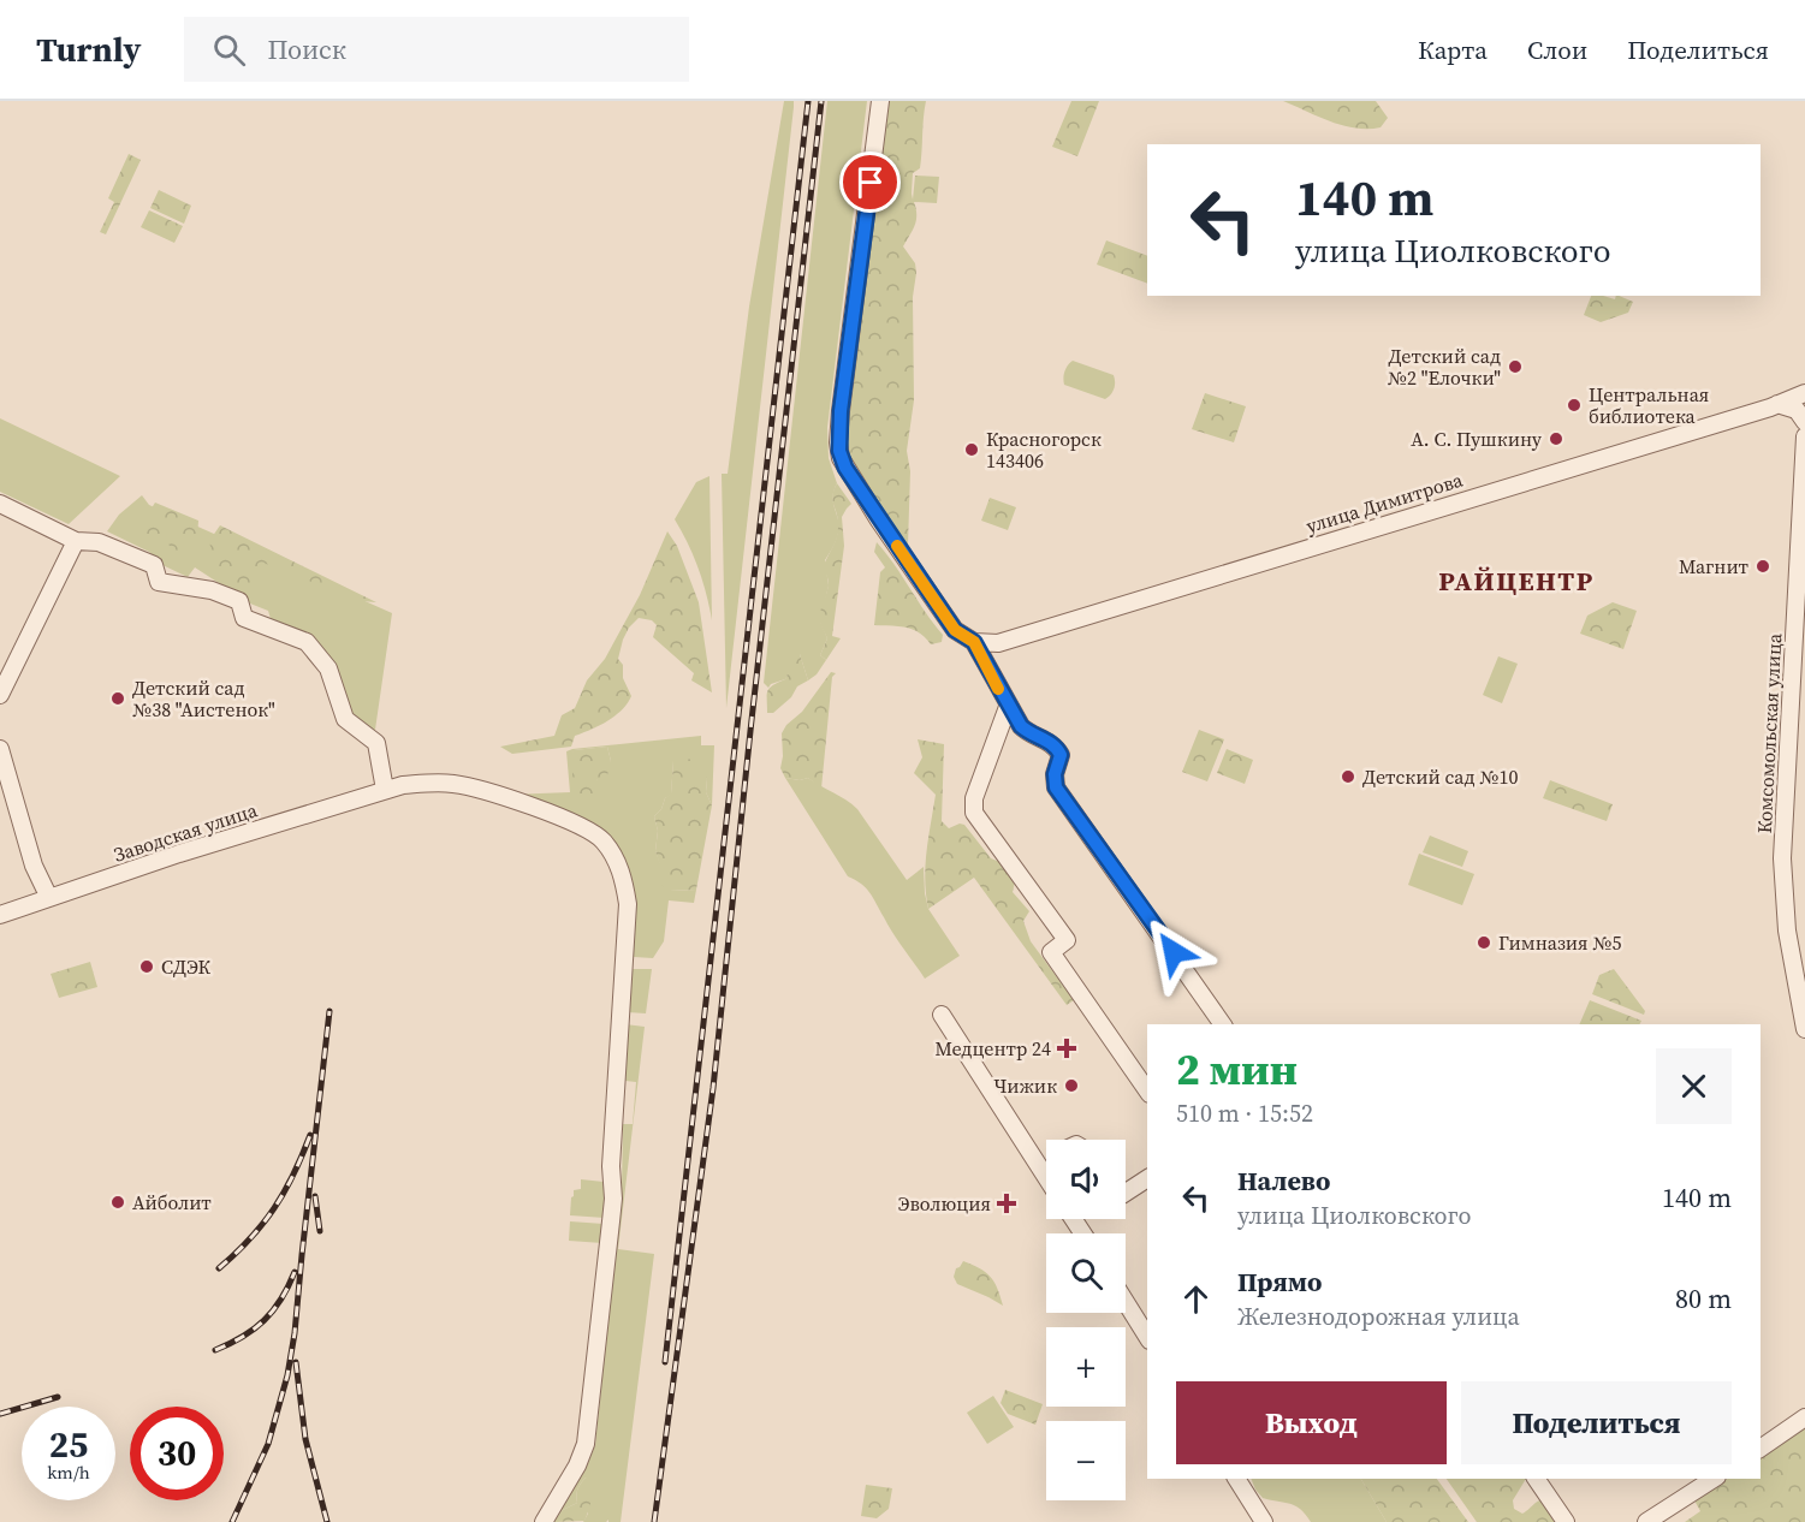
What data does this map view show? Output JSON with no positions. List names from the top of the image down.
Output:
{
  "streets": {
    "street": ["улица Димитрова", "Комсомольская улица", "Заводская улица"]
  },
  "districts": ["РАЙЦЕНТР"],
  "places": {
    "other": [
      "Детский сад №2 \"Елочки\"",
      "Центральная библиотека",
      "А. С. Пушкину",
      "Красногорск 143406",
      "Магнит",
      "Детский сад №38 \"Аистенок\"",
      "Детский сад №10",
      "Гимназия №5",
      "СДЭК",
      "Чижик",
      "Айболит"
    ],
    "health": ["Медцентр 24", "Эволюция"]
  },
  "page": {
    "header": "Turnly",
    "search": "Поиск",
    "nav": ["Карта", "Слои", "Поделиться"],
    "turn": ["140 m", "улица Циолковского"],
    "heading": ["2 мин", "510 m · 15:52"],
    "map_buttons": ["+", "−"],
    "list": [
      {
        "name": "Налево",
        "note": "улица Циолковского",
        "value": "140 m"
      },
      {
        "name": "Прямо",
        "note": "Железнодорожная улица",
        "value": "80 m"
      }
    ],
    "buttons": ["Выход", "Поделиться"],
    "speed": "25 km/h",
    "limit": "30"
  }
}
